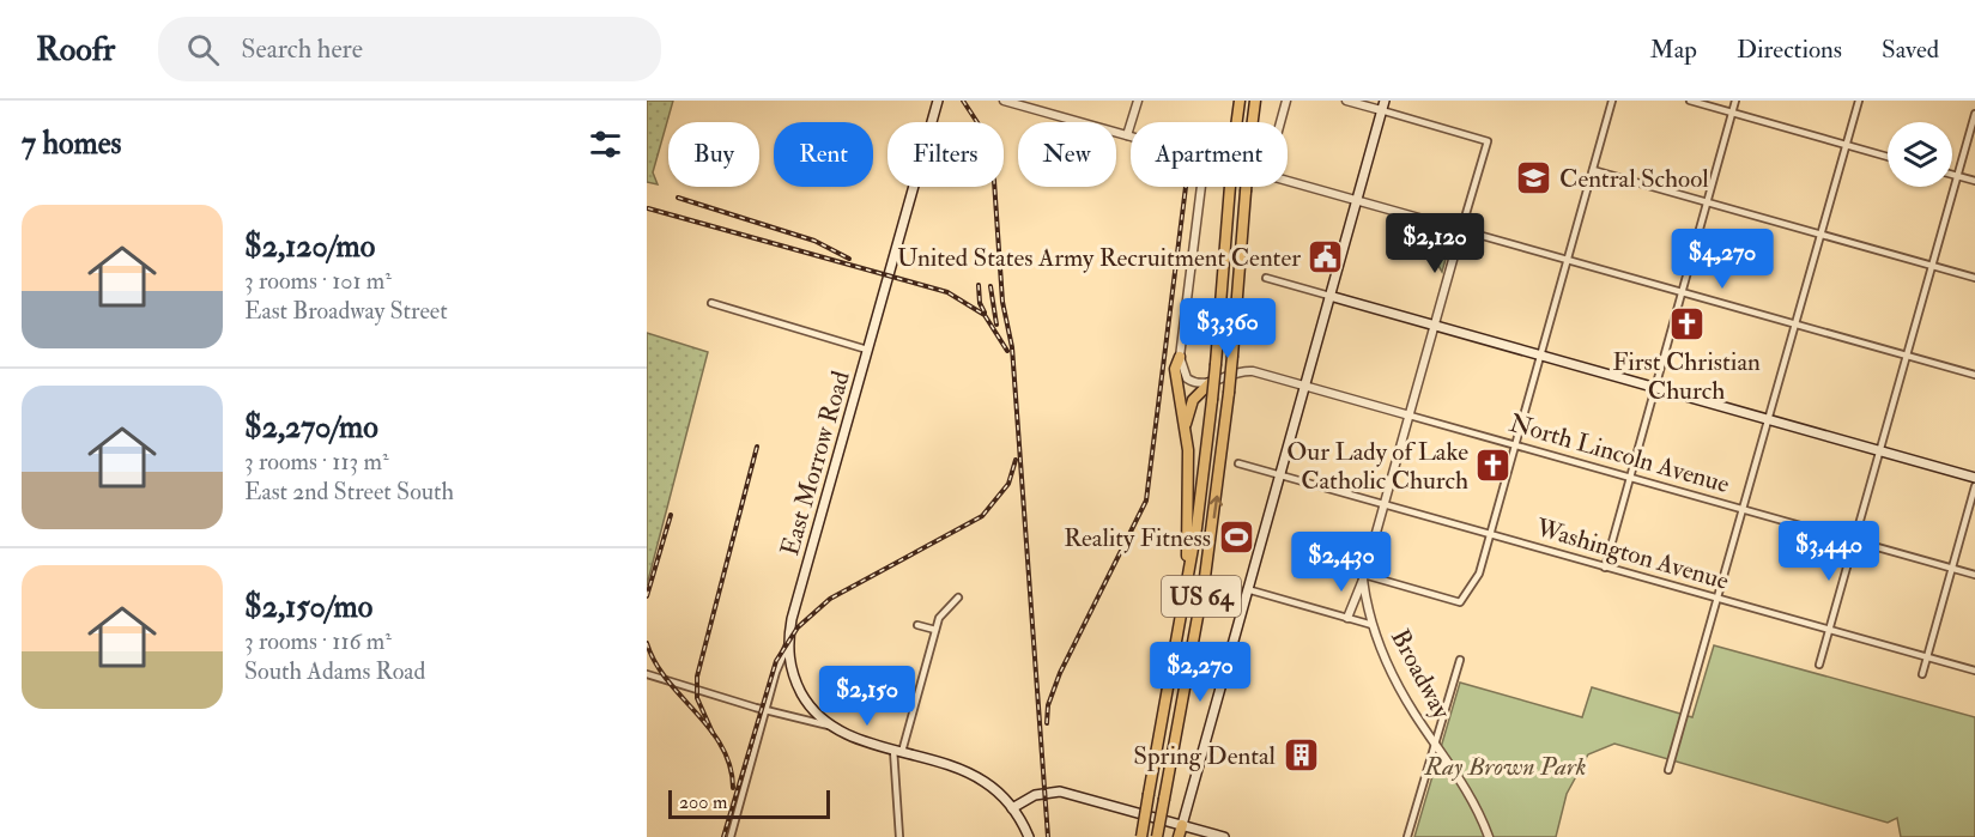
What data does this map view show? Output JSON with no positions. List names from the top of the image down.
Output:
{
  "streets": {
    "highway": ["US 64"],
    "main road": ["East Morrow Road"],
    "street": ["North Lincoln Avenue", "Washington Avenue", "Broadway"]
  },
  "parks": ["Ray Brown Park"],
  "places": {
    "school or university": ["Central School"],
    "public building": ["United States Army Recruitment Center"],
    "church": ["First Christian Church", "Our Lady of Lake Catholic Church"],
    "sports": ["Reality Fitness"],
    "building": ["Spring Dental"]
  },
  "scale_bar": "200 m",
  "page": {
    "header": "Roofr",
    "search": "Search here",
    "nav": ["Map", "Directions", "Saved"],
    "heading": "7 homes",
    "chip": [
      "Buy",
      "Rent",
      "Filters",
      "New",
      "Apartment"
    ],
    "list": [
      {
        "name": "$2,120/mo",
        "note": "3 rooms · 101 m² · East Broadway Street"
      },
      {
        "name": "$2,270/mo",
        "note": "3 rooms · 113 m² · East 2nd Street South"
      },
      {
        "name": "$2,150/mo",
        "note": "3 rooms · 116 m² · South Adams Road"
      }
    ],
    "price": [
      "$2,120",
      "$4,270",
      "$3,360",
      "$3,440",
      "$2,430",
      "$2,270",
      "$2,150"
    ],
    "scale": "200 m"
  }
}
